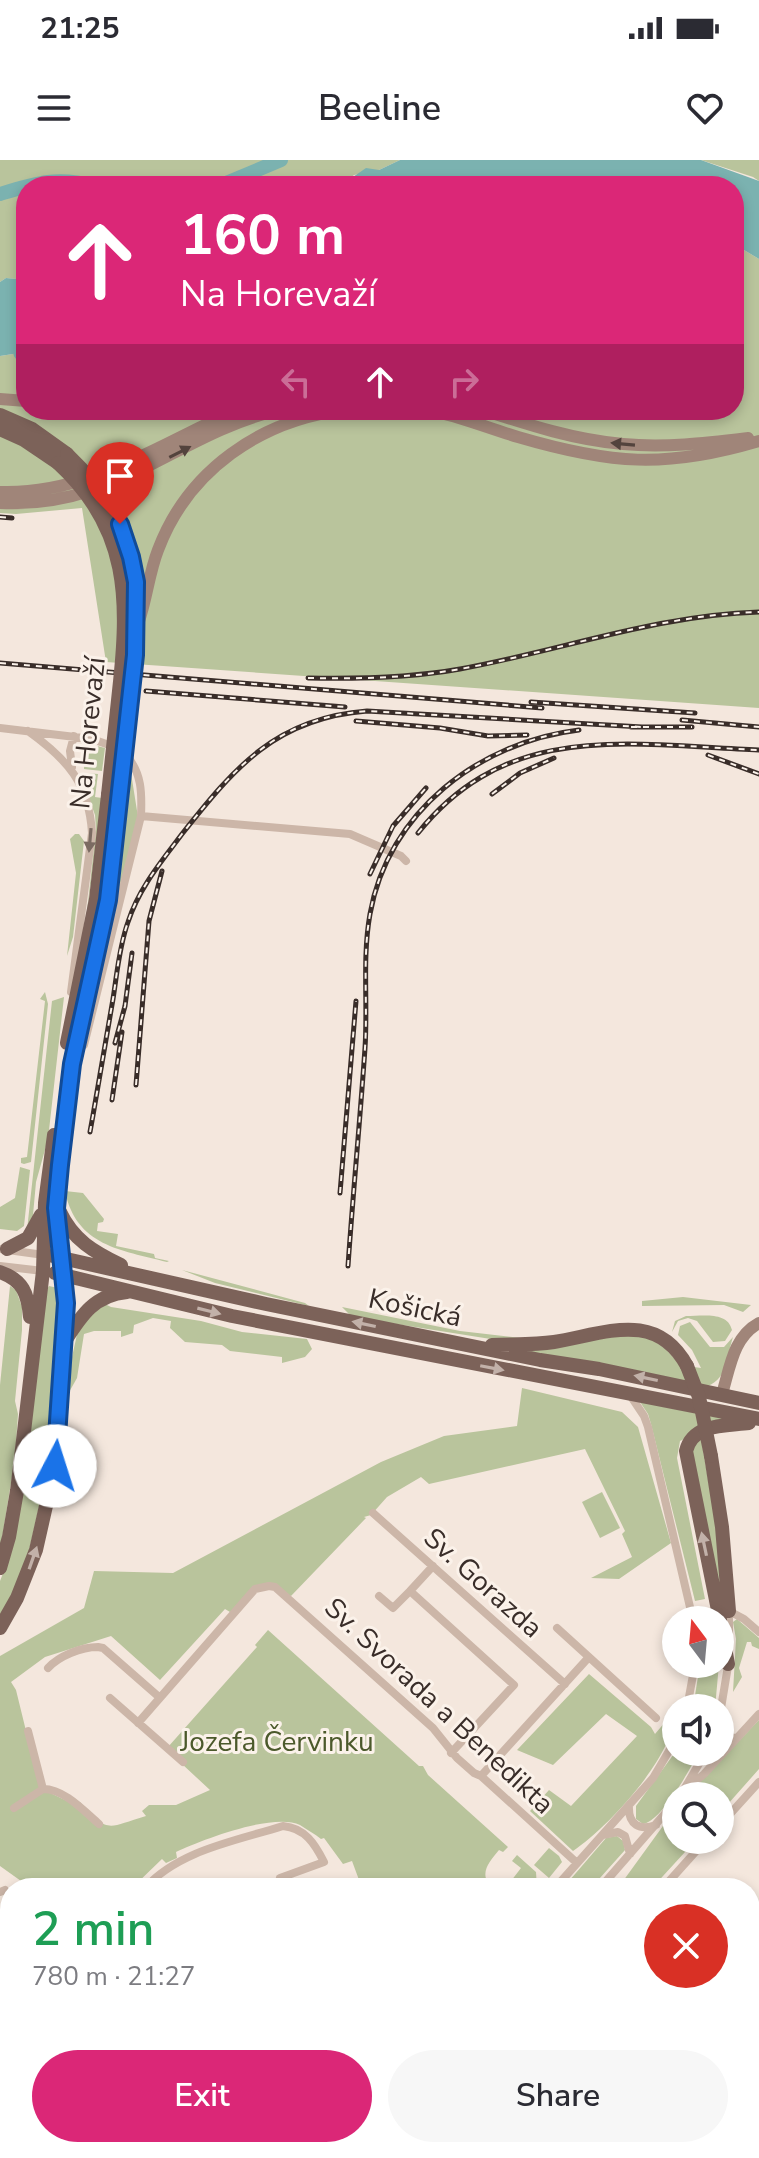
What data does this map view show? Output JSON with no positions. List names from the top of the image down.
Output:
{
  "streets": {
    "main road": ["Na Horevaží", "Košická"],
    "street": ["Sv. Gorazda", "Sv. Svorada a Benedikta"]
  },
  "crossings": [
    ["Na Horevaží", "Košická"]
  ],
  "parks": ["Jozefa Červinku"],
  "north": "top",
  "page": {
    "status": "21:25",
    "header": "Beeline",
    "turn": ["160 m", "Na Horevaží"],
    "heading": ["2 min", "780 m · 21:27"],
    "buttons": ["Exit", "Share"]
  }
}
